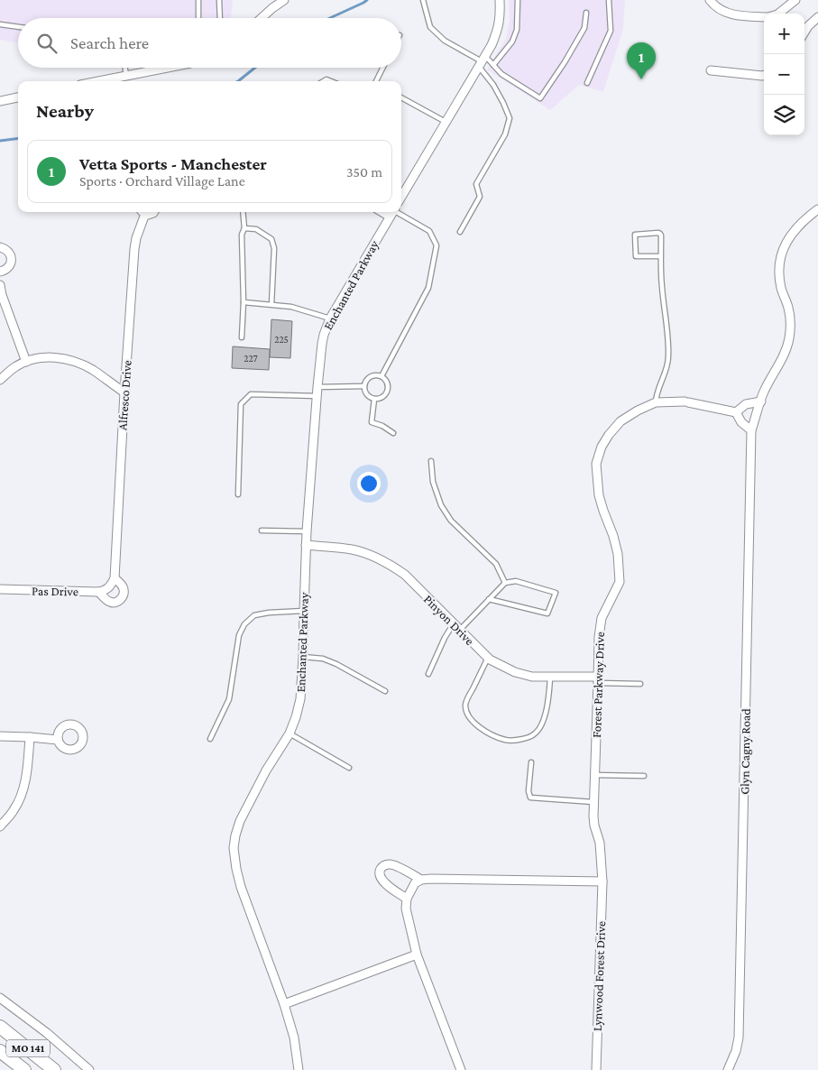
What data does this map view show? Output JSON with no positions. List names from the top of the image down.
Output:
{
  "streets": {
    "highway": ["MO 141"],
    "street": [
      "Enchanted Parkway",
      "Alfresco Drive",
      "Pas Drive",
      "Pinyon Drive",
      "Forest Parkway Drive",
      "Glyn Cagny Road",
      "Lynwood Forest Drive"
    ]
  },
  "crossings": [
    ["Enchanted Parkway", "Pinyon Drive"],
    ["Alfresco Drive", "Pas Drive"],
    ["Pinyon Drive", "Forest Parkway Drive"],
    ["Forest Parkway Drive", "Lynwood Forest Drive"]
  ],
  "house_numbers": ["225", "227"],
  "page": {
    "map_buttons": ["+", "−"],
    "search": "Search here",
    "pins": "1",
    "heading": "Nearby",
    "list": [
      {
        "mark": "1",
        "name": "Vetta Sports - Manchester",
        "note": "Sports · Orchard Village Lane",
        "value": "350 m"
      }
    ]
  }
}
